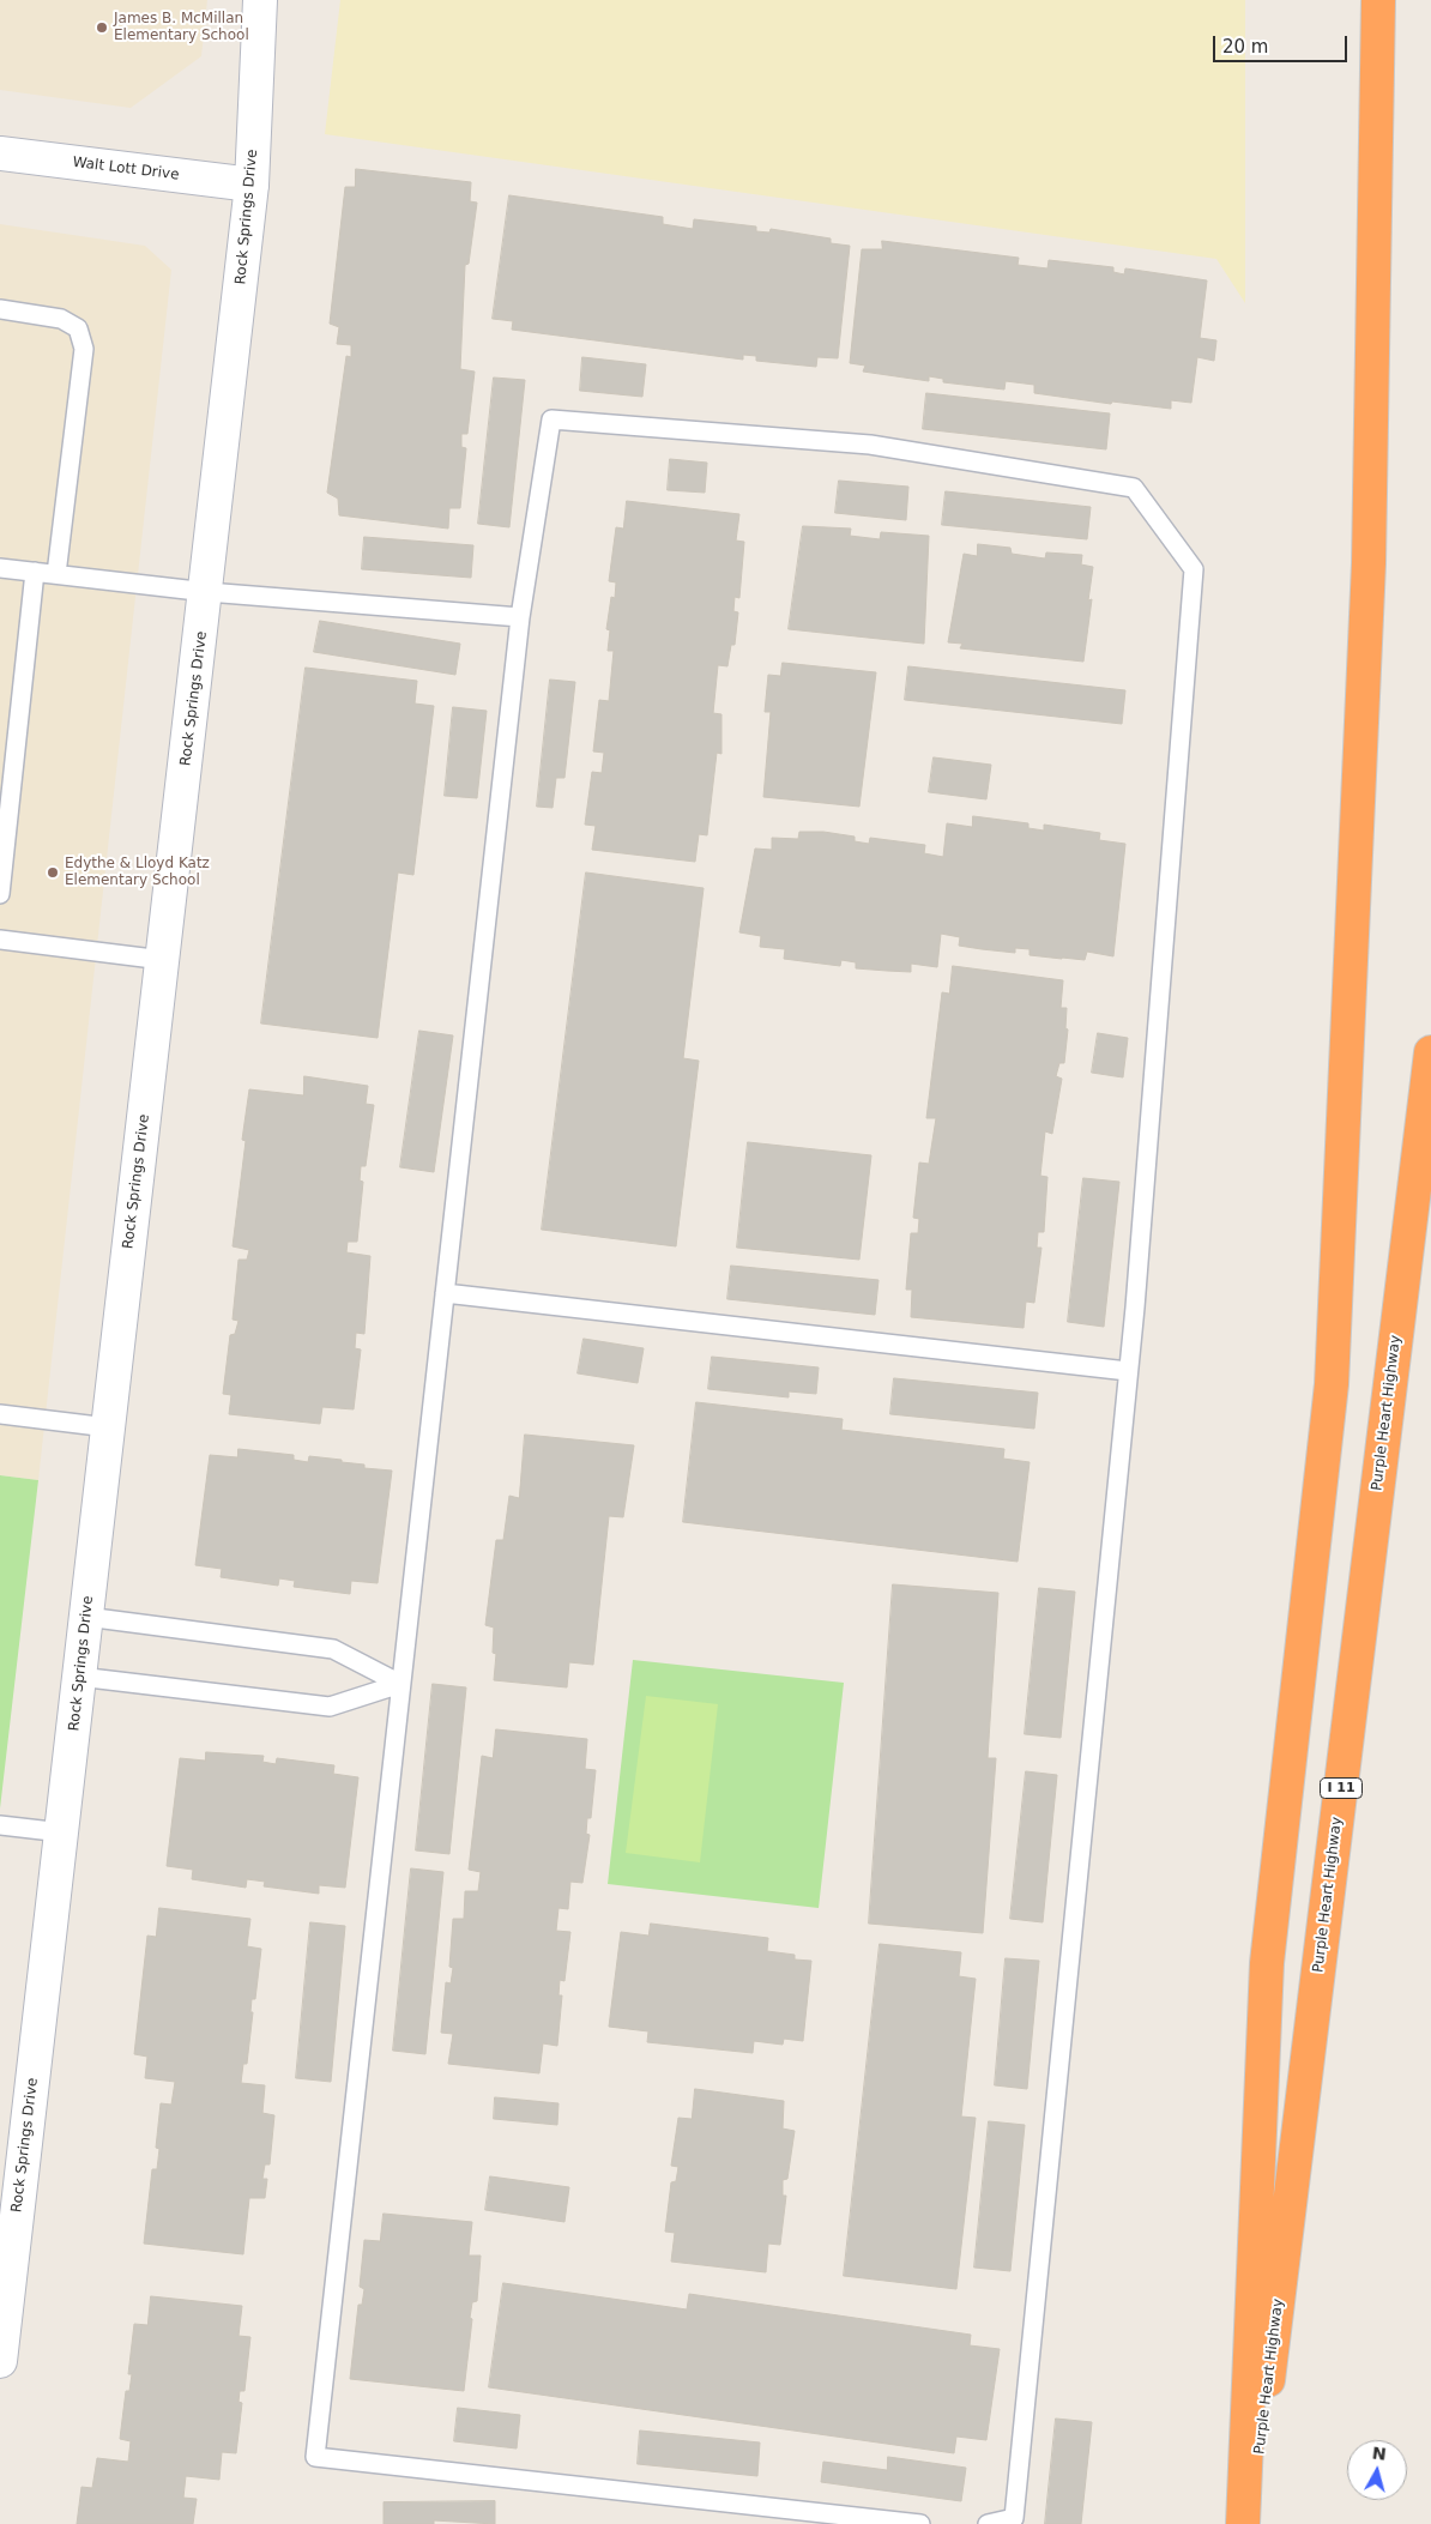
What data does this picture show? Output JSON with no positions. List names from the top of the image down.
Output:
{
  "streets": {
    "highway": ["Purple Heart Highway", "I 11"],
    "street": ["Walt Lott Drive", "Rock Springs Drive"]
  },
  "crossings": [
    ["Walt Lott Drive", "Rock Springs Drive"]
  ],
  "places": ["James B. McMillan Elementary School", "Edythe & Lloyd Katz Elementary School"],
  "scale_bar": "20 m",
  "north": "top"
}
